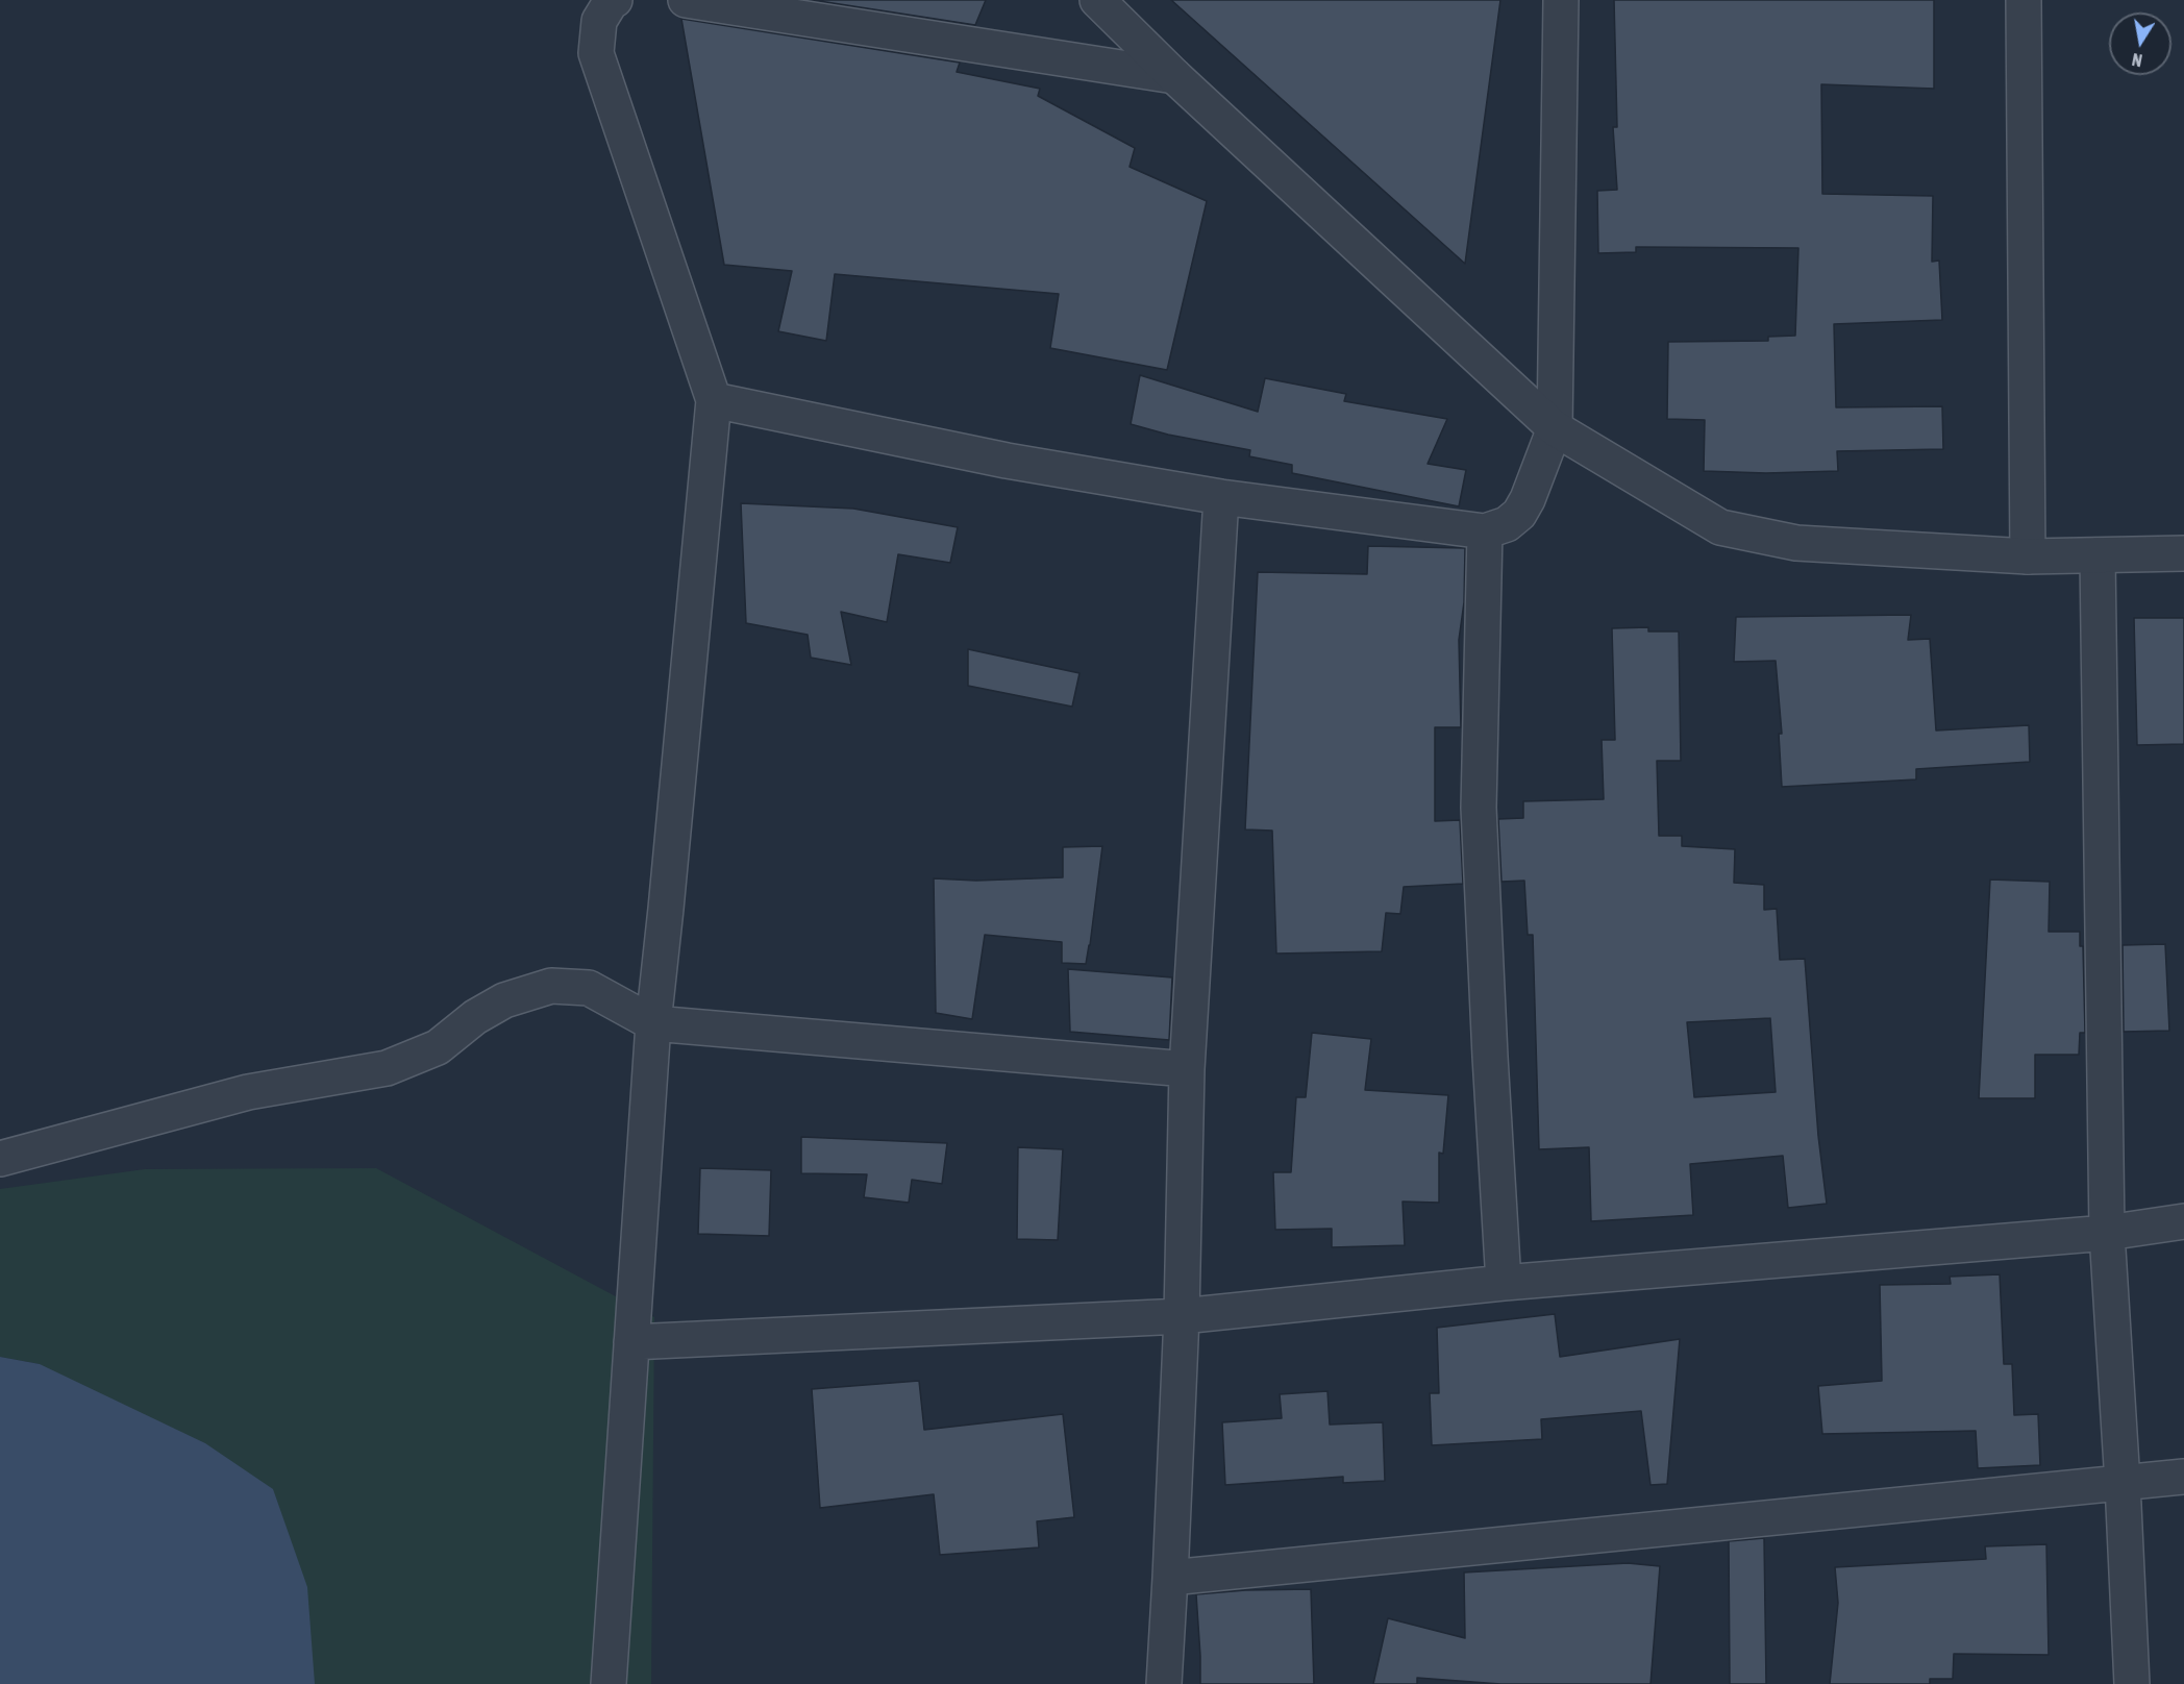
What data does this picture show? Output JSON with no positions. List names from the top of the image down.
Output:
{
  "north": "bottom"
}
